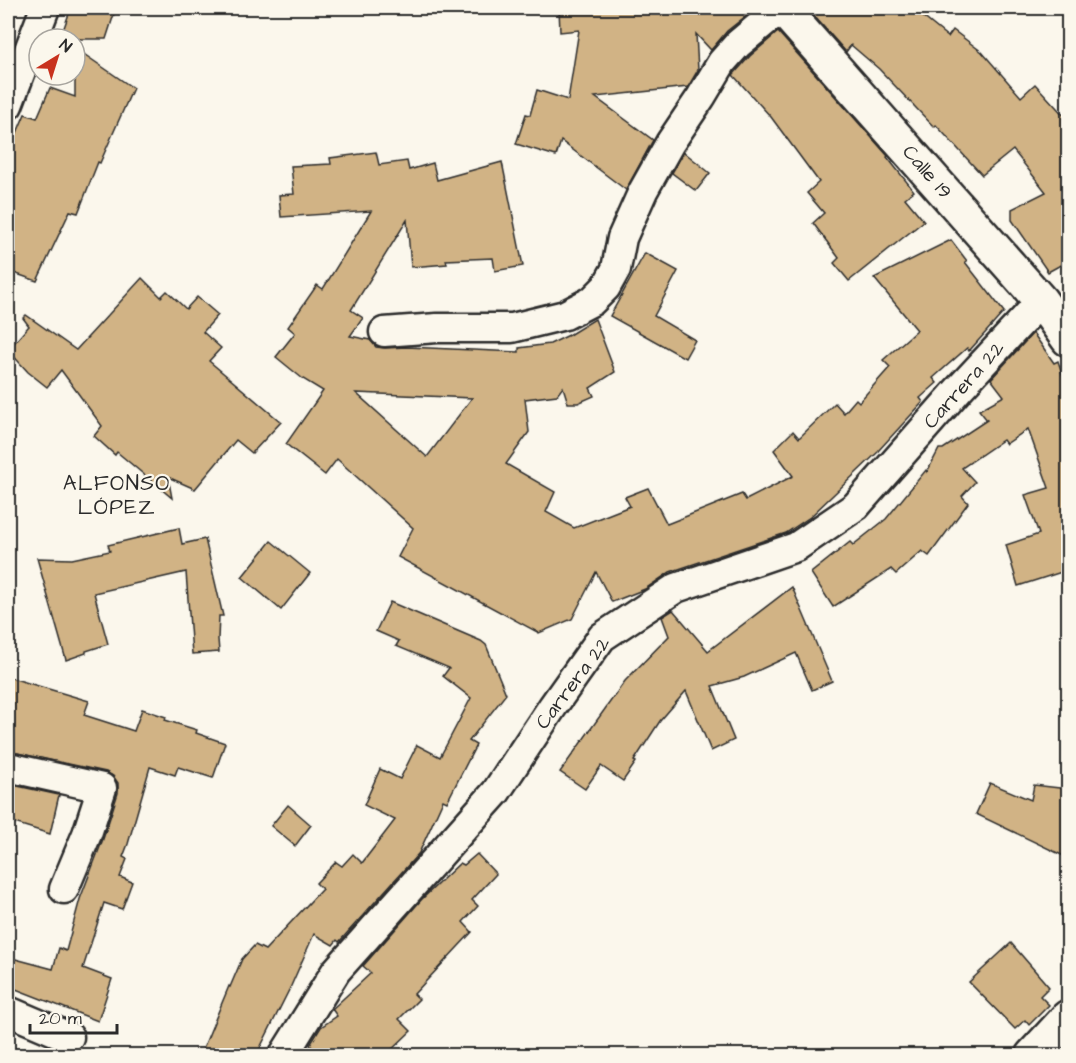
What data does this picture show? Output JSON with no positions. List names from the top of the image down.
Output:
{
  "streets": {
    "main road": ["Calle 19"],
    "street": ["Carrera 22"]
  },
  "crossings": [
    ["Calle 19", "Carrera 22"]
  ],
  "districts": ["ALFONSO LÓPEZ"],
  "scale_bar": "20 m",
  "north": "top right"
}
